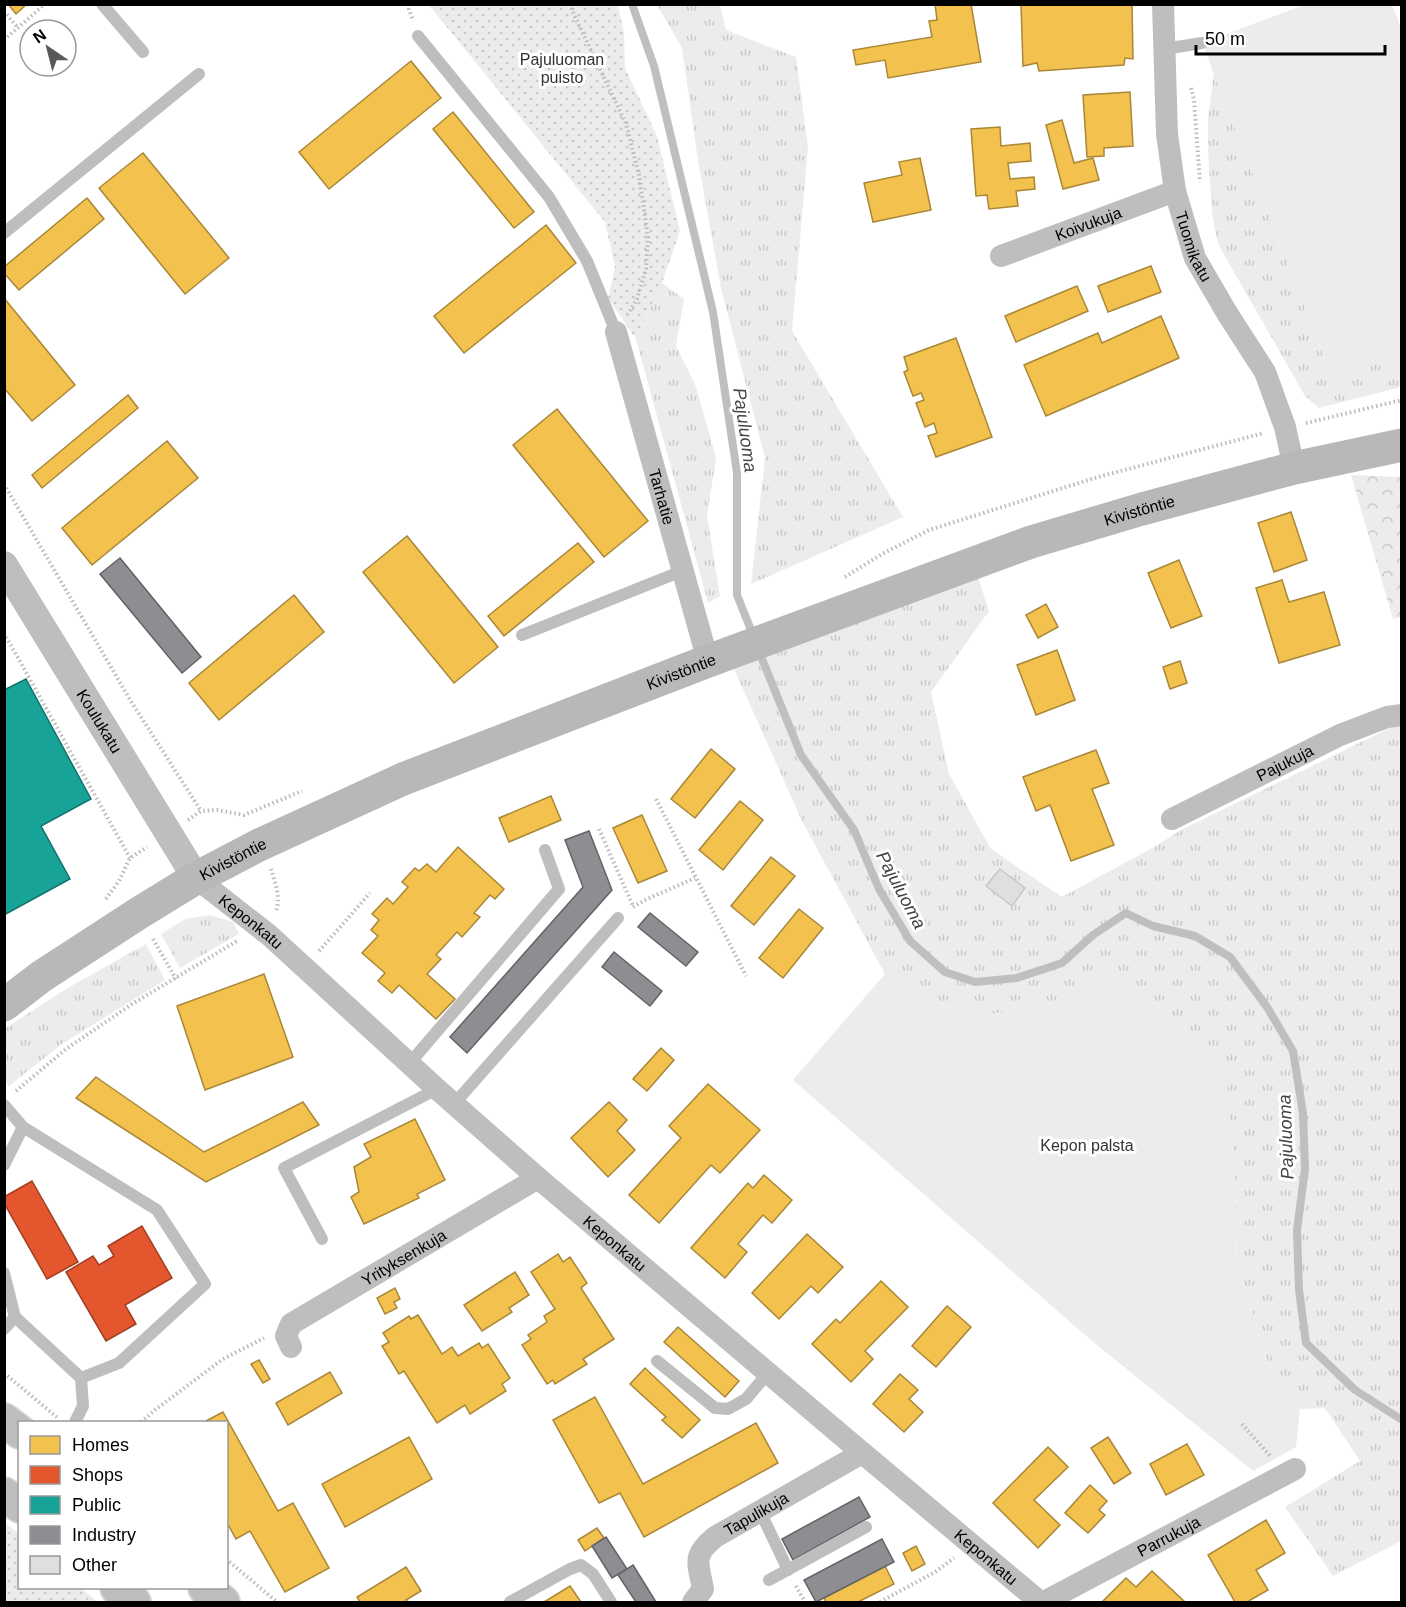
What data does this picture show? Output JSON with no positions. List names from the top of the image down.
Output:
{
  "streets": {
    "main road": ["Kivistöntie"],
    "street": [
      "Koivukuja",
      "Tuomikatu",
      "Tarhatie",
      "Koulukatu",
      "Pajukuja",
      "Keponkatu",
      "Yrityksenkuja",
      "Tapulikuja",
      "Parrukuja"
    ]
  },
  "crossings": [
    ["Koivukuja", "Tuomikatu"],
    ["Tuomikatu", "Kivistöntie"],
    ["Tarhatie", "Kivistöntie"],
    ["Kivistöntie", "Koulukatu"],
    ["Kivistöntie", "Keponkatu"],
    ["Koulukatu", "Keponkatu"],
    ["Keponkatu", "Yrityksenkuja"],
    ["Keponkatu", "Tapulikuja"],
    ["Keponkatu", "Parrukuja"]
  ],
  "water": ["Pajuluoma"],
  "parks": ["Pajuluoman puisto", "Kepon palsta"],
  "legend": [
    "Homes",
    "Shops",
    "Public",
    "Industry",
    "Other"
  ],
  "scale_bar": "50 m",
  "north": "top left"
}
